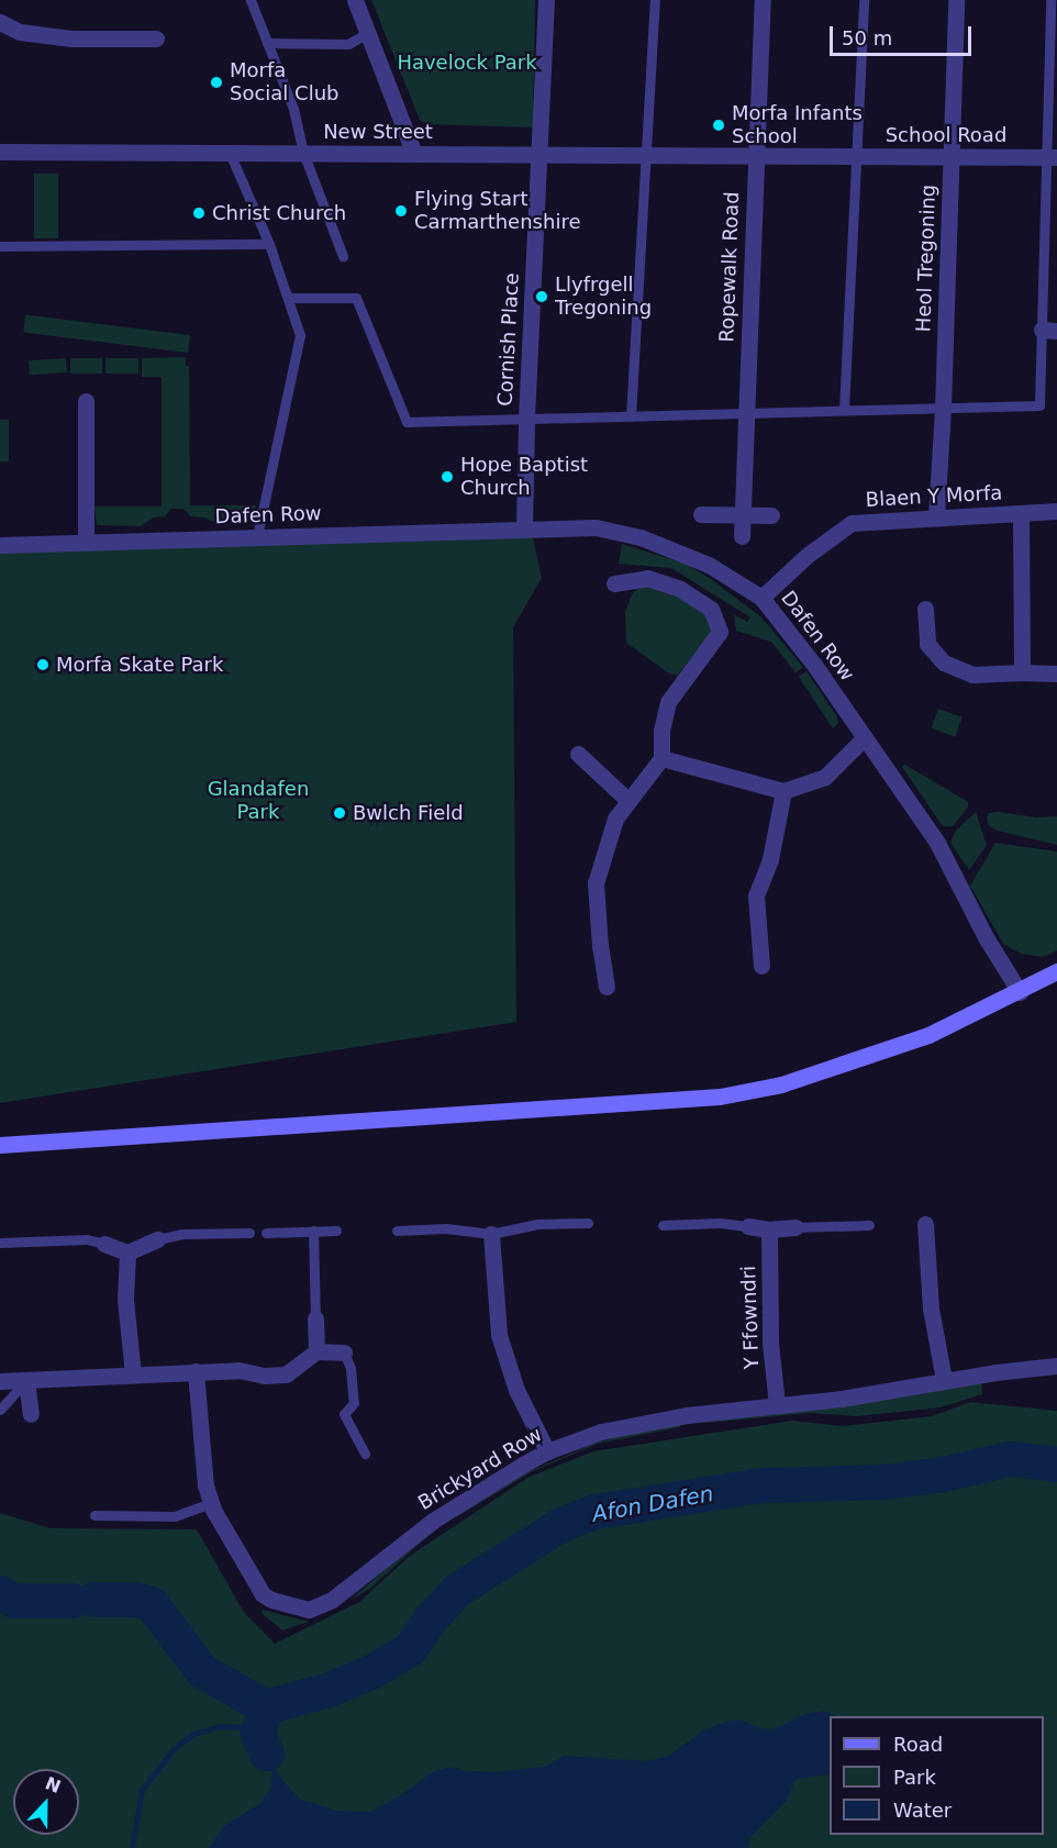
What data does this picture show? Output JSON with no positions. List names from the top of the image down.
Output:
{
  "streets": {
    "street": [
      "New Street",
      "School Road",
      "Heol Tregoning",
      "Ropewalk Road",
      "Cornish Place",
      "Blaen Y Morfa",
      "Dafen Row",
      "Y Ffowndri",
      "Brickyard Row"
    ]
  },
  "crossings": [
    ["New Street", "School Road"],
    ["New Street", "Ropewalk Road"],
    ["New Street", "Cornish Place"],
    ["School Road", "Heol Tregoning"],
    ["School Road", "Ropewalk Road"],
    ["Heol Tregoning", "Blaen Y Morfa"],
    ["Cornish Place", "Dafen Row"],
    ["Blaen Y Morfa", "Dafen Row"],
    ["Y Ffowndri", "Brickyard Row"]
  ],
  "water": ["Afon Dafen"],
  "parks": ["Havelock Park", "Glandafen Park"],
  "places": [
    "Morfa Social Club",
    "Morfa Infants School",
    "Flying Start Carmarthenshire",
    "Christ Church",
    "Llyfrgell Tregoning",
    "Hope Baptist Church",
    "Morfa Skate Park",
    "Bwlch Field"
  ],
  "legend": ["Road", "Park", "Water"],
  "scale_bar": "50 m",
  "north": "top"
}
